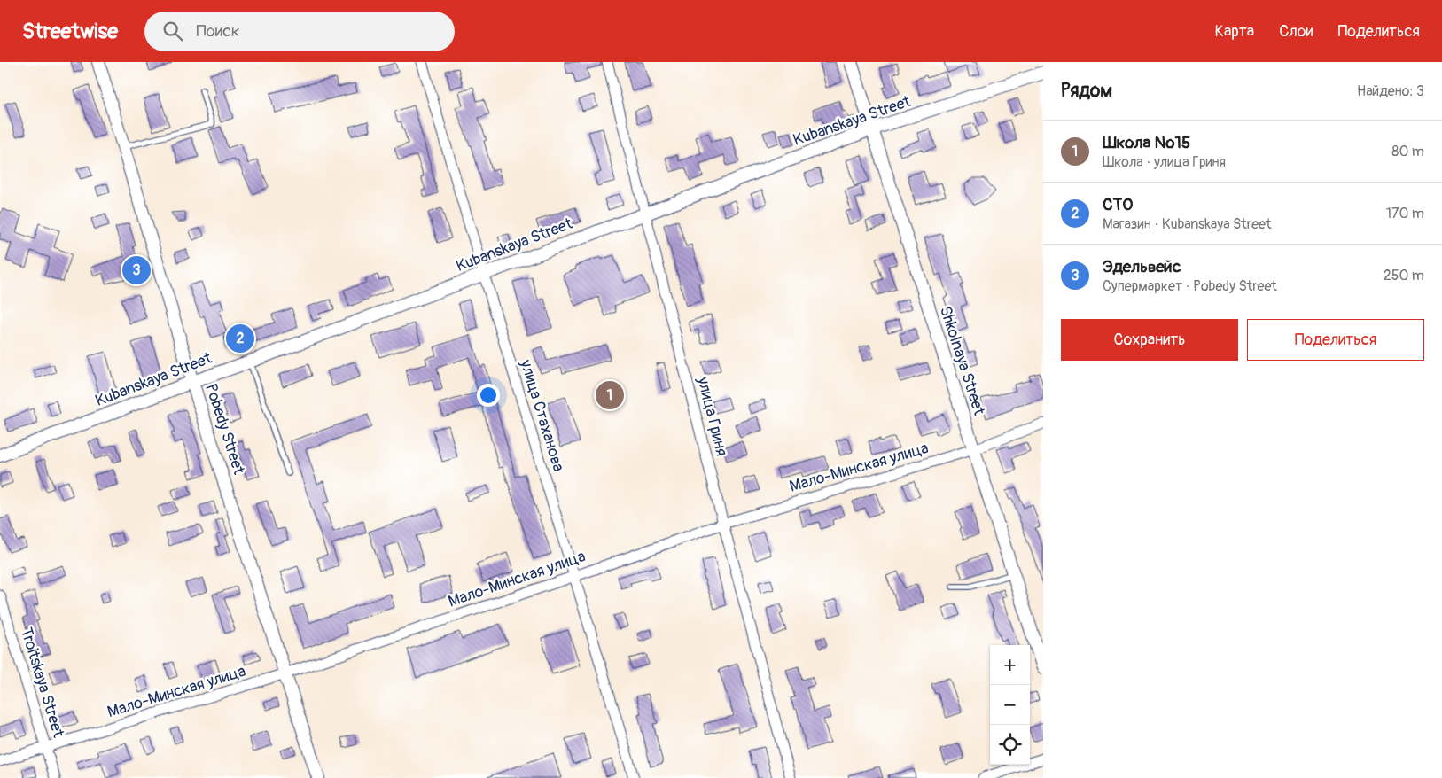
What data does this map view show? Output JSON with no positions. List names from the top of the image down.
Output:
{
  "streets": {
    "street": [
      "Kubanskaya Street",
      "Shkolnaya Street",
      "улица Стаханова",
      "улица Гриня",
      "Pobedy Street",
      "Мало-Минская улица",
      "Troitskaya Street"
    ]
  },
  "crossings": [
    ["Kubanskaya Street", "Shkolnaya Street"],
    ["Kubanskaya Street", "улица Стаханова"],
    ["Kubanskaya Street", "улица Гриня"],
    ["Kubanskaya Street", "Pobedy Street"],
    ["Shkolnaya Street", "Мало-Минская улица"],
    ["улица Стаханова", "Мало-Минская улица"],
    ["улица Гриня", "Мало-Минская улица"],
    ["Pobedy Street", "Мало-Минская улица"],
    ["Мало-Минская улица", "Troitskaya Street"]
  ],
  "page": {
    "header": "Streetwise",
    "search": "Поиск",
    "nav": ["Карта", "Слои", "Поделиться"],
    "heading": ["Рядом", "Найдено: 3"],
    "list": [
      {
        "mark": "1",
        "name": "Школа №15",
        "note": "Школа · улица Гриня",
        "value": "80 m"
      },
      {
        "mark": "2",
        "name": "СТО",
        "note": "Магазин · Kubanskaya Street",
        "value": "170 m"
      },
      {
        "mark": "3",
        "name": "Эдельвейс",
        "note": "Супермаркет · Pobedy Street",
        "value": "250 m"
      }
    ],
    "pins": ["3", "2", "1"],
    "buttons": ["Сохранить", "Поделиться"],
    "map_buttons": ["+", "−"]
  }
}
